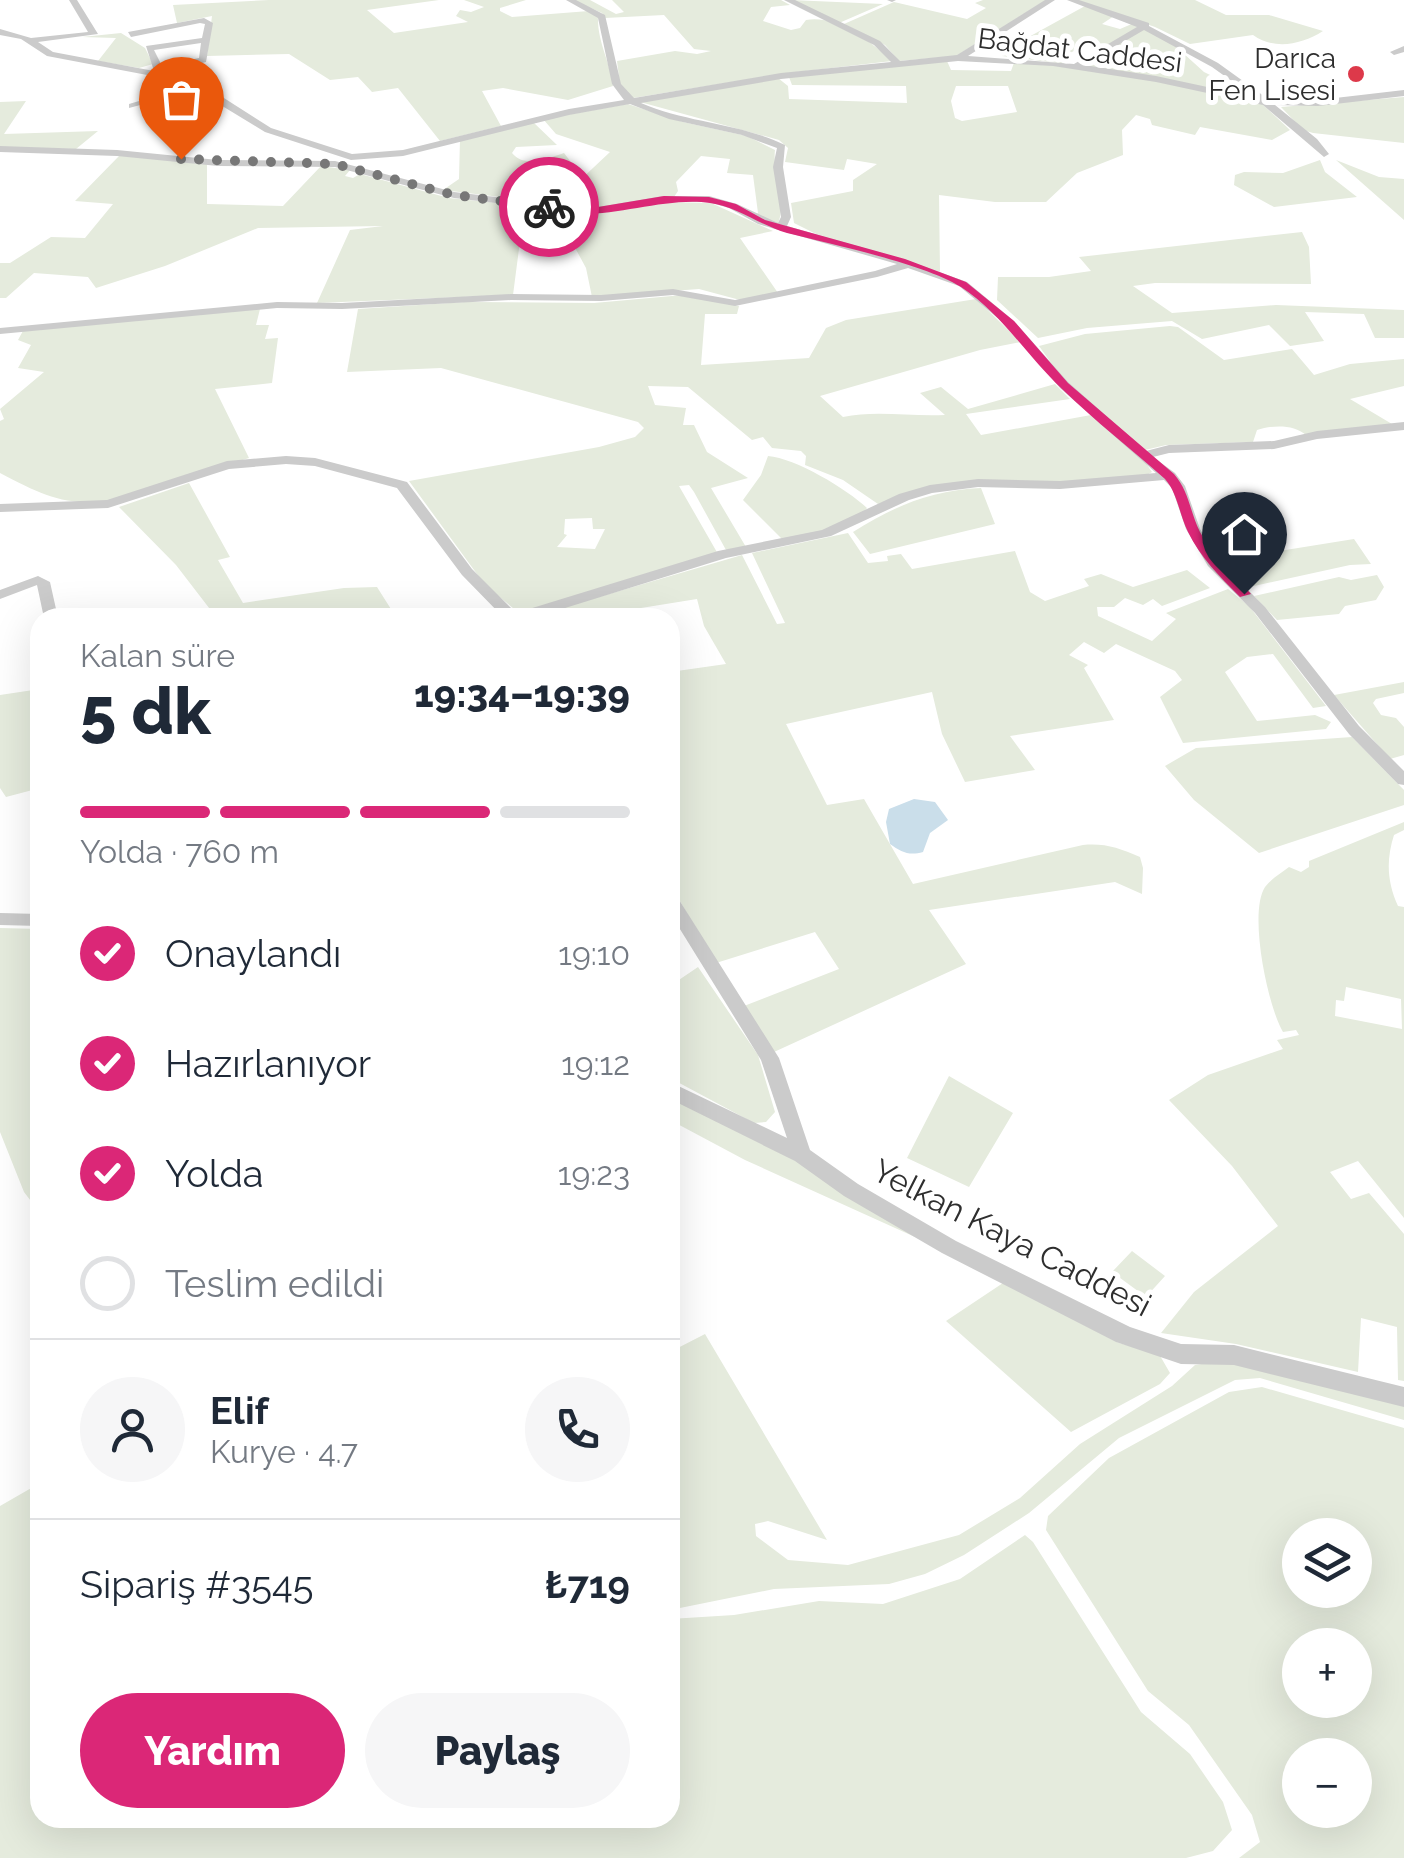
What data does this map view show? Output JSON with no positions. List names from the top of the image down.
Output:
{
  "streets": {
    "street": ["Bağdat Caddesi", "Yelkan Kaya Caddesi"]
  },
  "places": ["Darıca Fen Lisesi"],
  "page": {
    "heading": ["5 dk", "Kalan süre", "19:34–19:39"],
    "panel": [
      "Elif",
      "Kurye · 4.7",
      "Sipariş #3545",
      "₺719"
    ],
    "bar": "Yolda · 760 m",
    "list": [
      ["Onaylandı", "19:10"],
      ["Hazırlanıyor", "19:12"],
      ["Yolda", "19:23"],
      "Teslim edildi"
    ],
    "map_buttons": ["+", "−"],
    "buttons": ["Yardım", "Paylaş"]
  }
}
